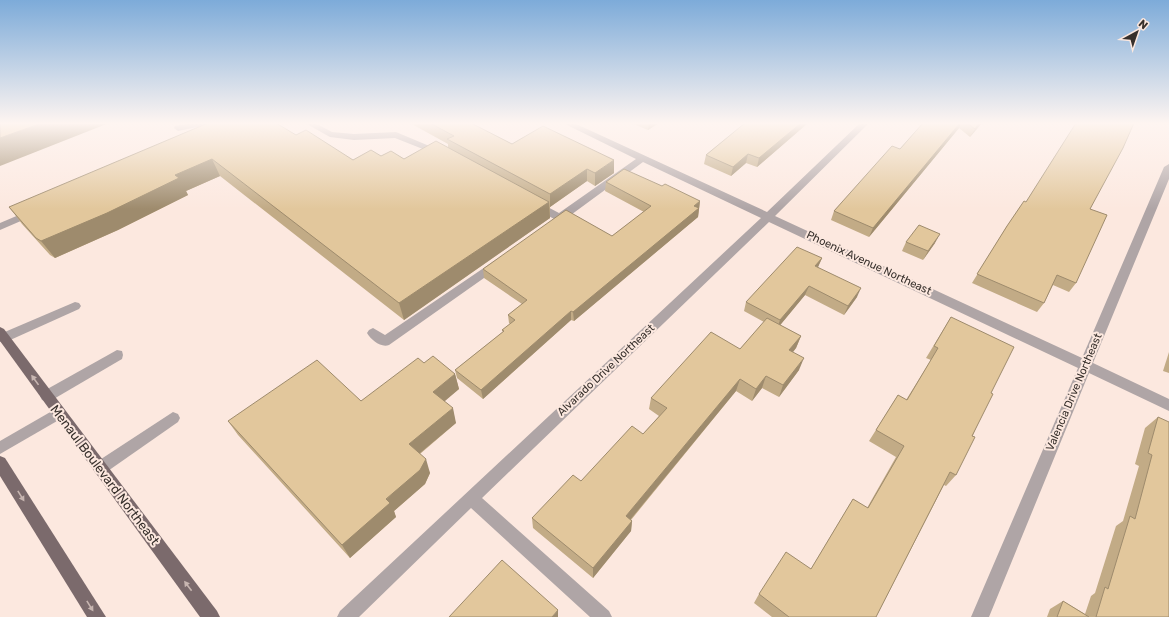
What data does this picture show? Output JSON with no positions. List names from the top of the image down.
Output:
{
  "streets": {
    "main road": ["Menaul Boulevard Northeast"],
    "street": ["Phoenix Avenue Northeast", "Alvarado Drive Northeast", "Valencia Drive Northeast"]
  },
  "crossings": [
    ["Phoenix Avenue Northeast", "Alvarado Drive Northeast"],
    ["Phoenix Avenue Northeast", "Valencia Drive Northeast"]
  ],
  "north": "top right"
}
